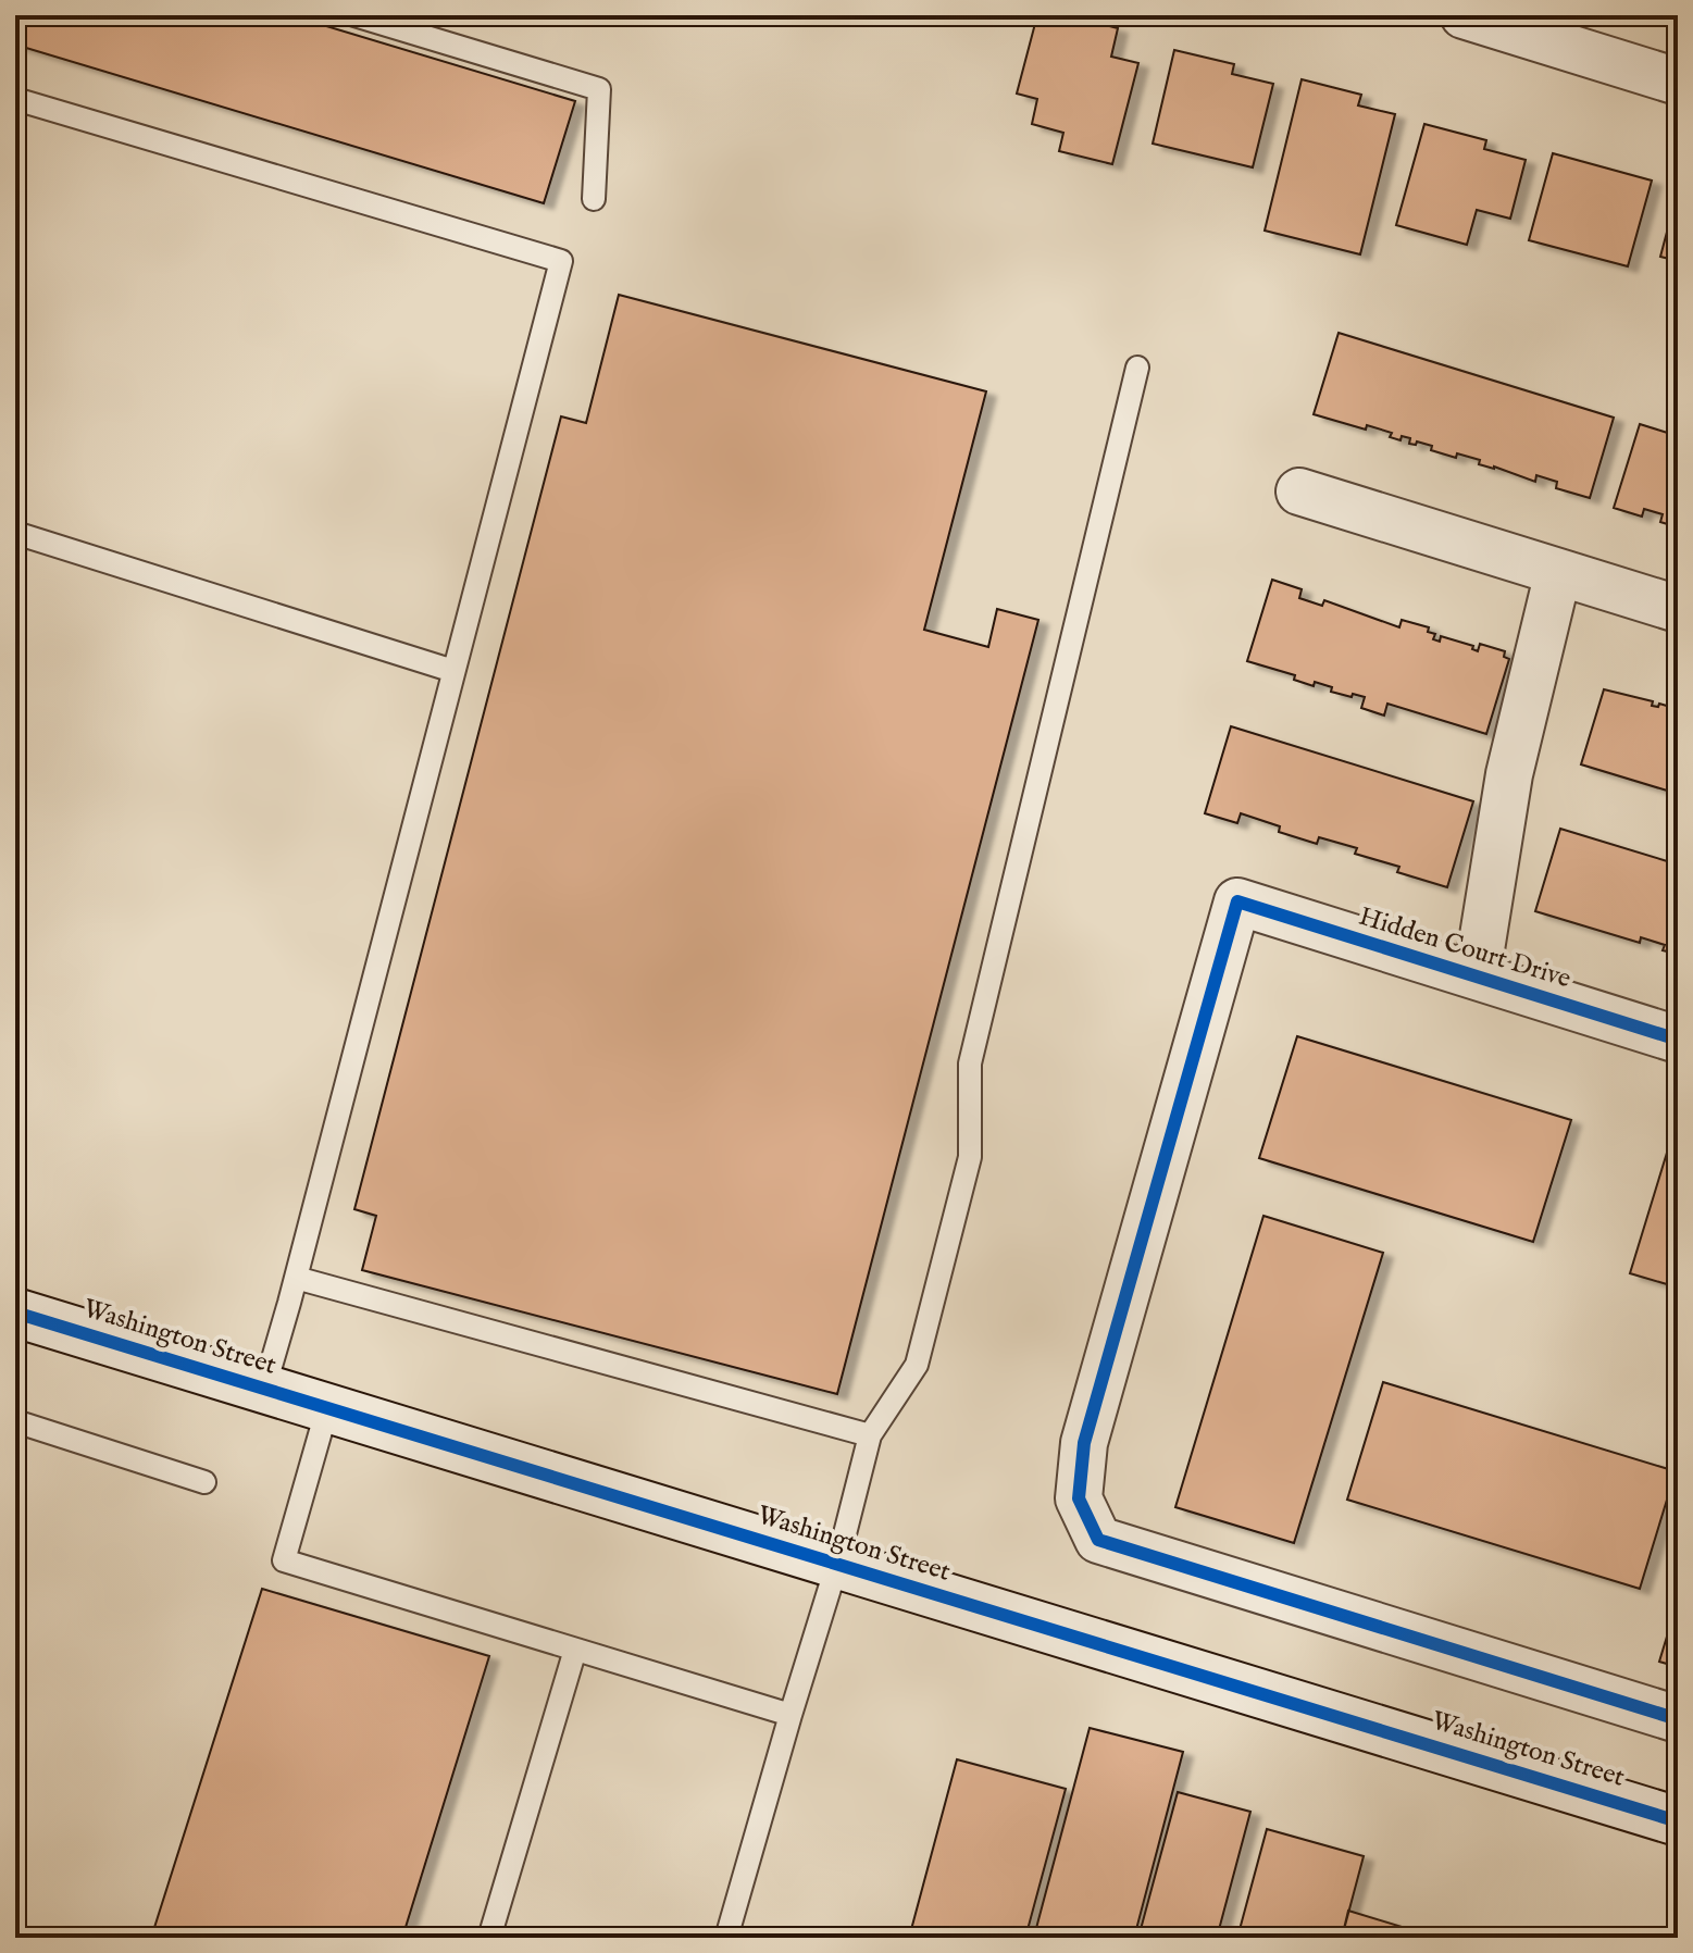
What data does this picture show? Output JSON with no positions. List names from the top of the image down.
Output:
{
  "streets": {
    "street": ["Hidden Court Drive", "Washington Street"]
  }
}
